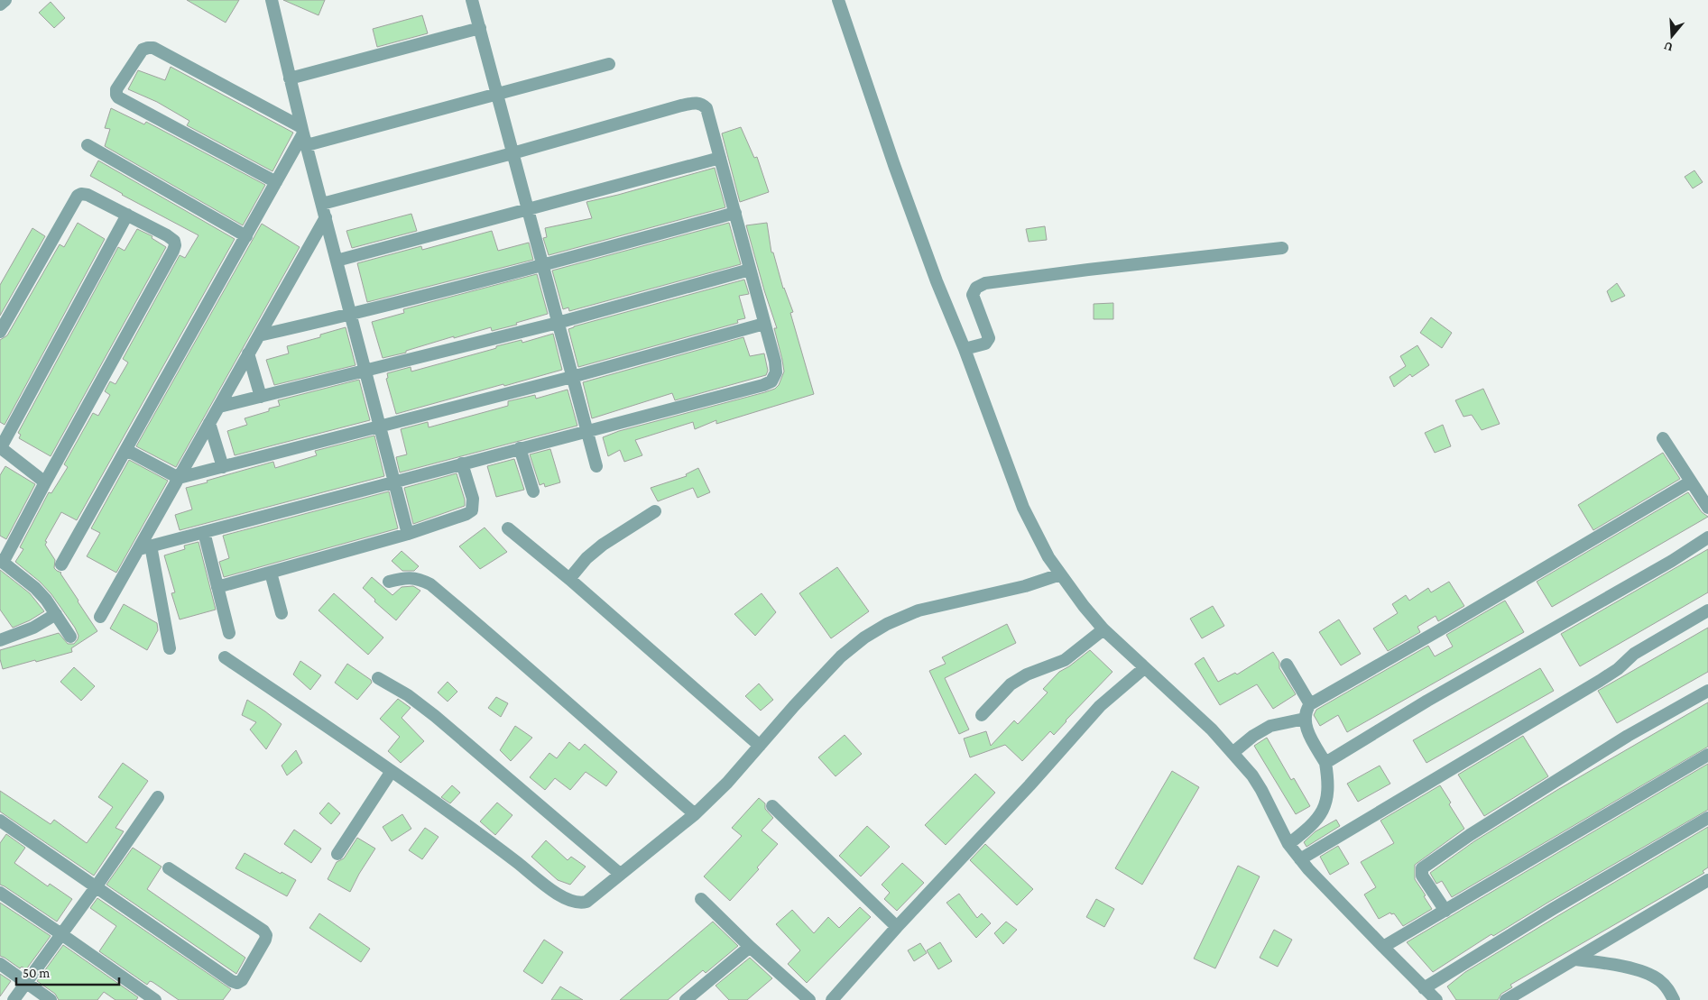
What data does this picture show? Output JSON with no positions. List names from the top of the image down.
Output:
{
  "scale_bar": "50 m",
  "north": "bottom"
}
